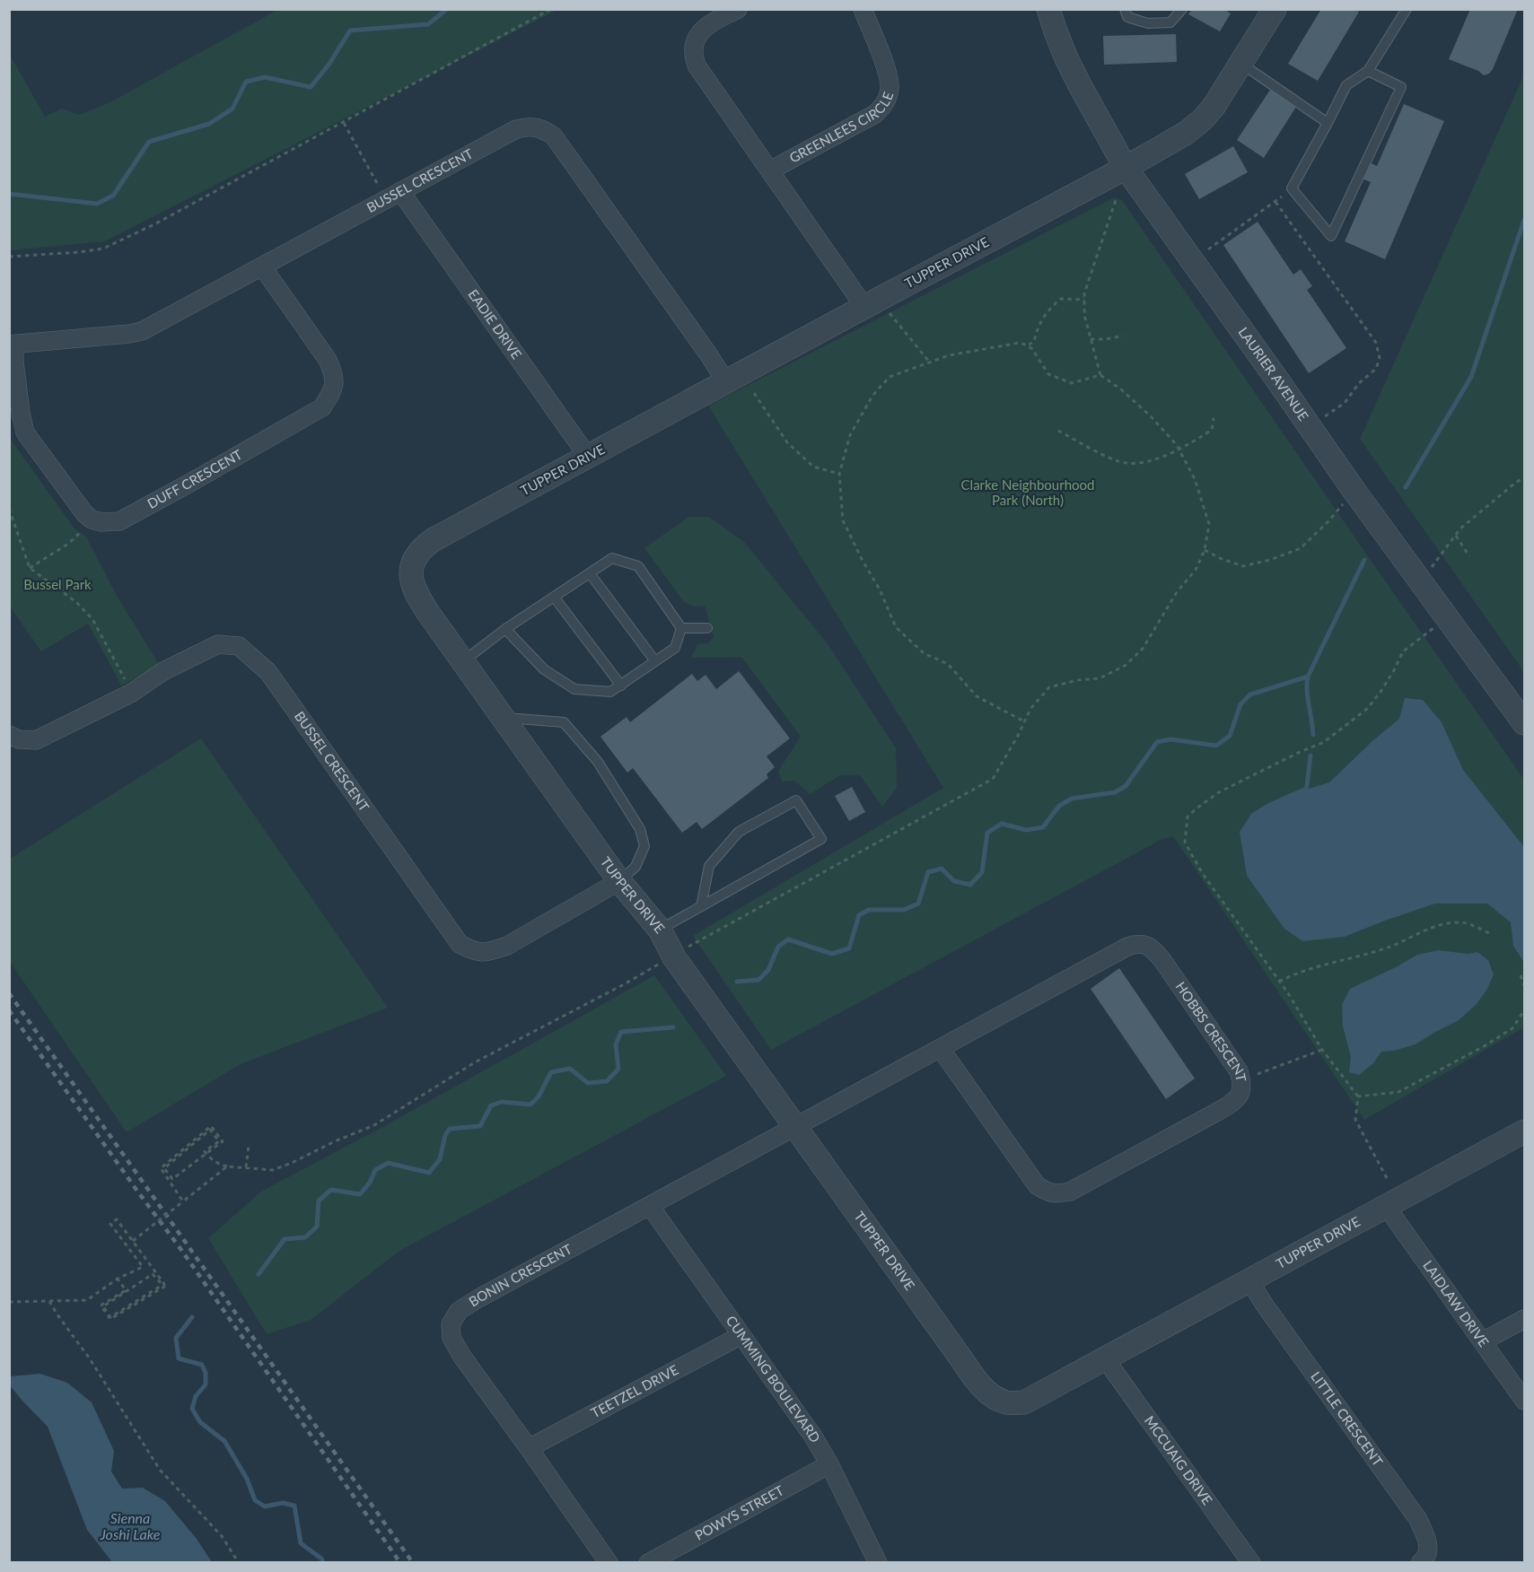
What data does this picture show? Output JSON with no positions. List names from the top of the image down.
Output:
{
  "streets": {
    "street": [
      "GREENLEES CIRCLE",
      "BUSSEL CRESCENT",
      "TUPPER DRIVE",
      "EADIE DRIVE",
      "LAURIER AVENUE",
      "DUFF CRESCENT",
      "HOBBS CRESCENT",
      "BONIN CRESCENT",
      "LAIDLAW DRIVE",
      "CUMMING BOULEVARD",
      "TEETZEL DRIVE",
      "LITTLE CRESCENT",
      "MCCUAIG DRIVE",
      "POWYS STREET"
    ]
  },
  "crossings": [
    ["GREENLEES CIRCLE", "TUPPER DRIVE"],
    ["BUSSEL CRESCENT", "TUPPER DRIVE"],
    ["BUSSEL CRESCENT", "EADIE DRIVE"],
    ["BUSSEL CRESCENT", "DUFF CRESCENT"],
    ["TUPPER DRIVE", "EADIE DRIVE"],
    ["TUPPER DRIVE", "LAURIER AVENUE"],
    ["TUPPER DRIVE", "HOBBS CRESCENT"],
    ["TUPPER DRIVE", "BONIN CRESCENT"],
    ["TUPPER DRIVE", "LAIDLAW DRIVE"],
    ["TUPPER DRIVE", "LITTLE CRESCENT"],
    ["TUPPER DRIVE", "MCCUAIG DRIVE"],
    ["HOBBS CRESCENT", "BONIN CRESCENT"],
    ["BONIN CRESCENT", "CUMMING BOULEVARD"],
    ["BONIN CRESCENT", "TEETZEL DRIVE"],
    ["CUMMING BOULEVARD", "TEETZEL DRIVE"],
    ["CUMMING BOULEVARD", "POWYS STREET"]
  ],
  "water": ["Sienna Joshi Lake"],
  "parks": ["Clarke Neighbourhood Park (North)", "Bussel Park"]
}
